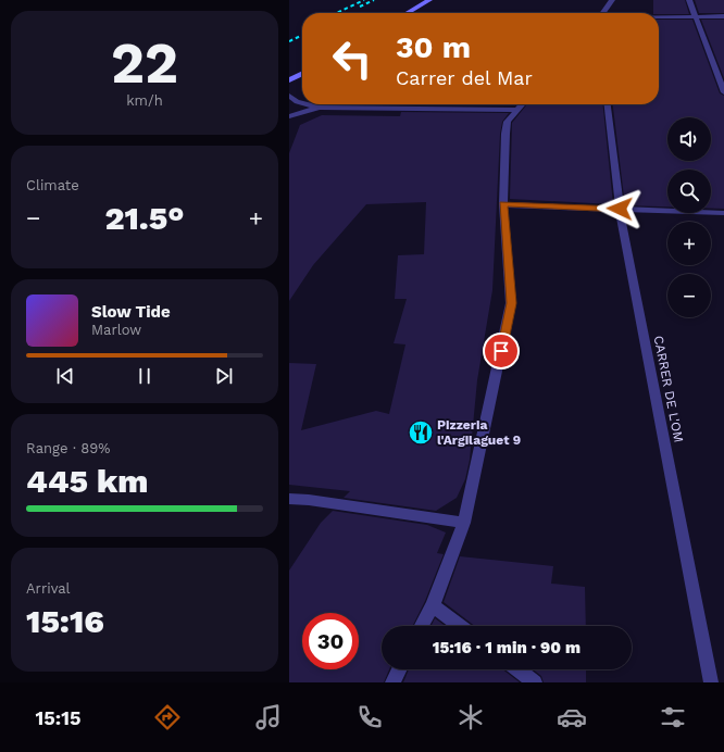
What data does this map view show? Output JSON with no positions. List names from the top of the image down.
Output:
{
  "streets": {
    "street": ["CARRER DE L'OM"]
  },
  "places": {
    "restaurant": ["Pizzeria l'Argilaguet 9"]
  },
  "page": {
    "tile": [
      ["22", "km/h"],
      "Climate",
      ["Range · 89%", "445 km"],
      ["Arrival", "15:16"]
    ],
    "turn": ["30 m", "Carrer del Mar"],
    "map_buttons": ["+", "−"],
    "heat": ["−", "21.5°", "+"],
    "song": ["Slow Tide", "Marlow"],
    "limit": "30",
    "trip": "15:16 · 1 min · 90 m",
    "tabs": "15:15"
  }
}
